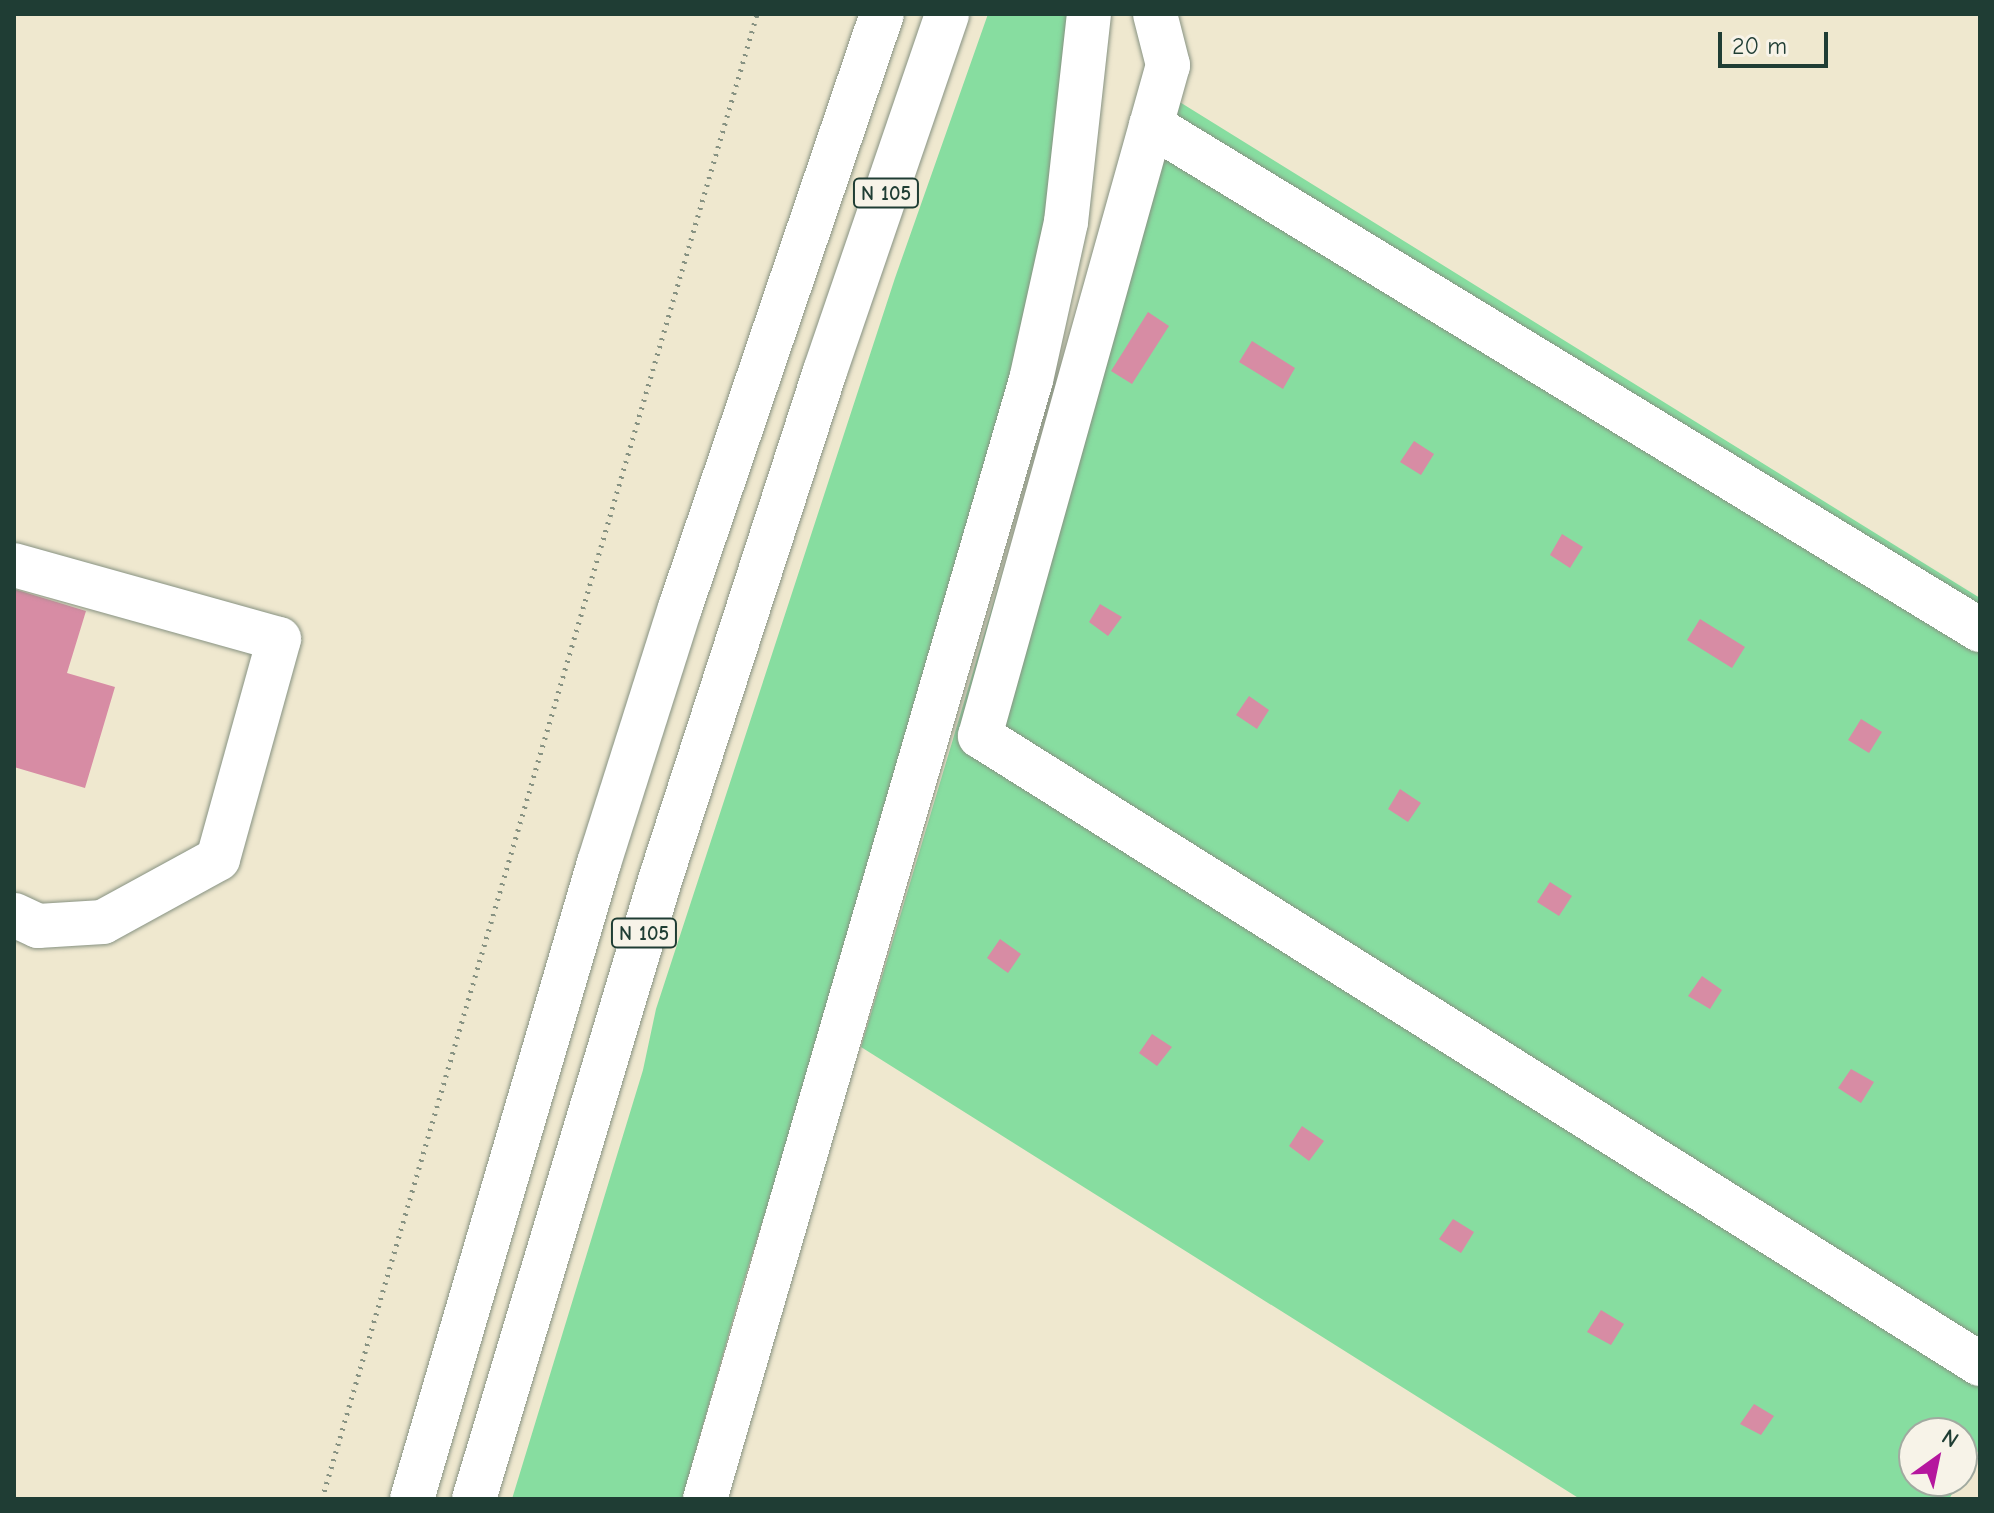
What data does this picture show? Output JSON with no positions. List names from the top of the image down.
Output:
{
  "streets": {
    "main road": ["N 105"]
  },
  "scale_bar": "20 m",
  "north": "top right"
}
